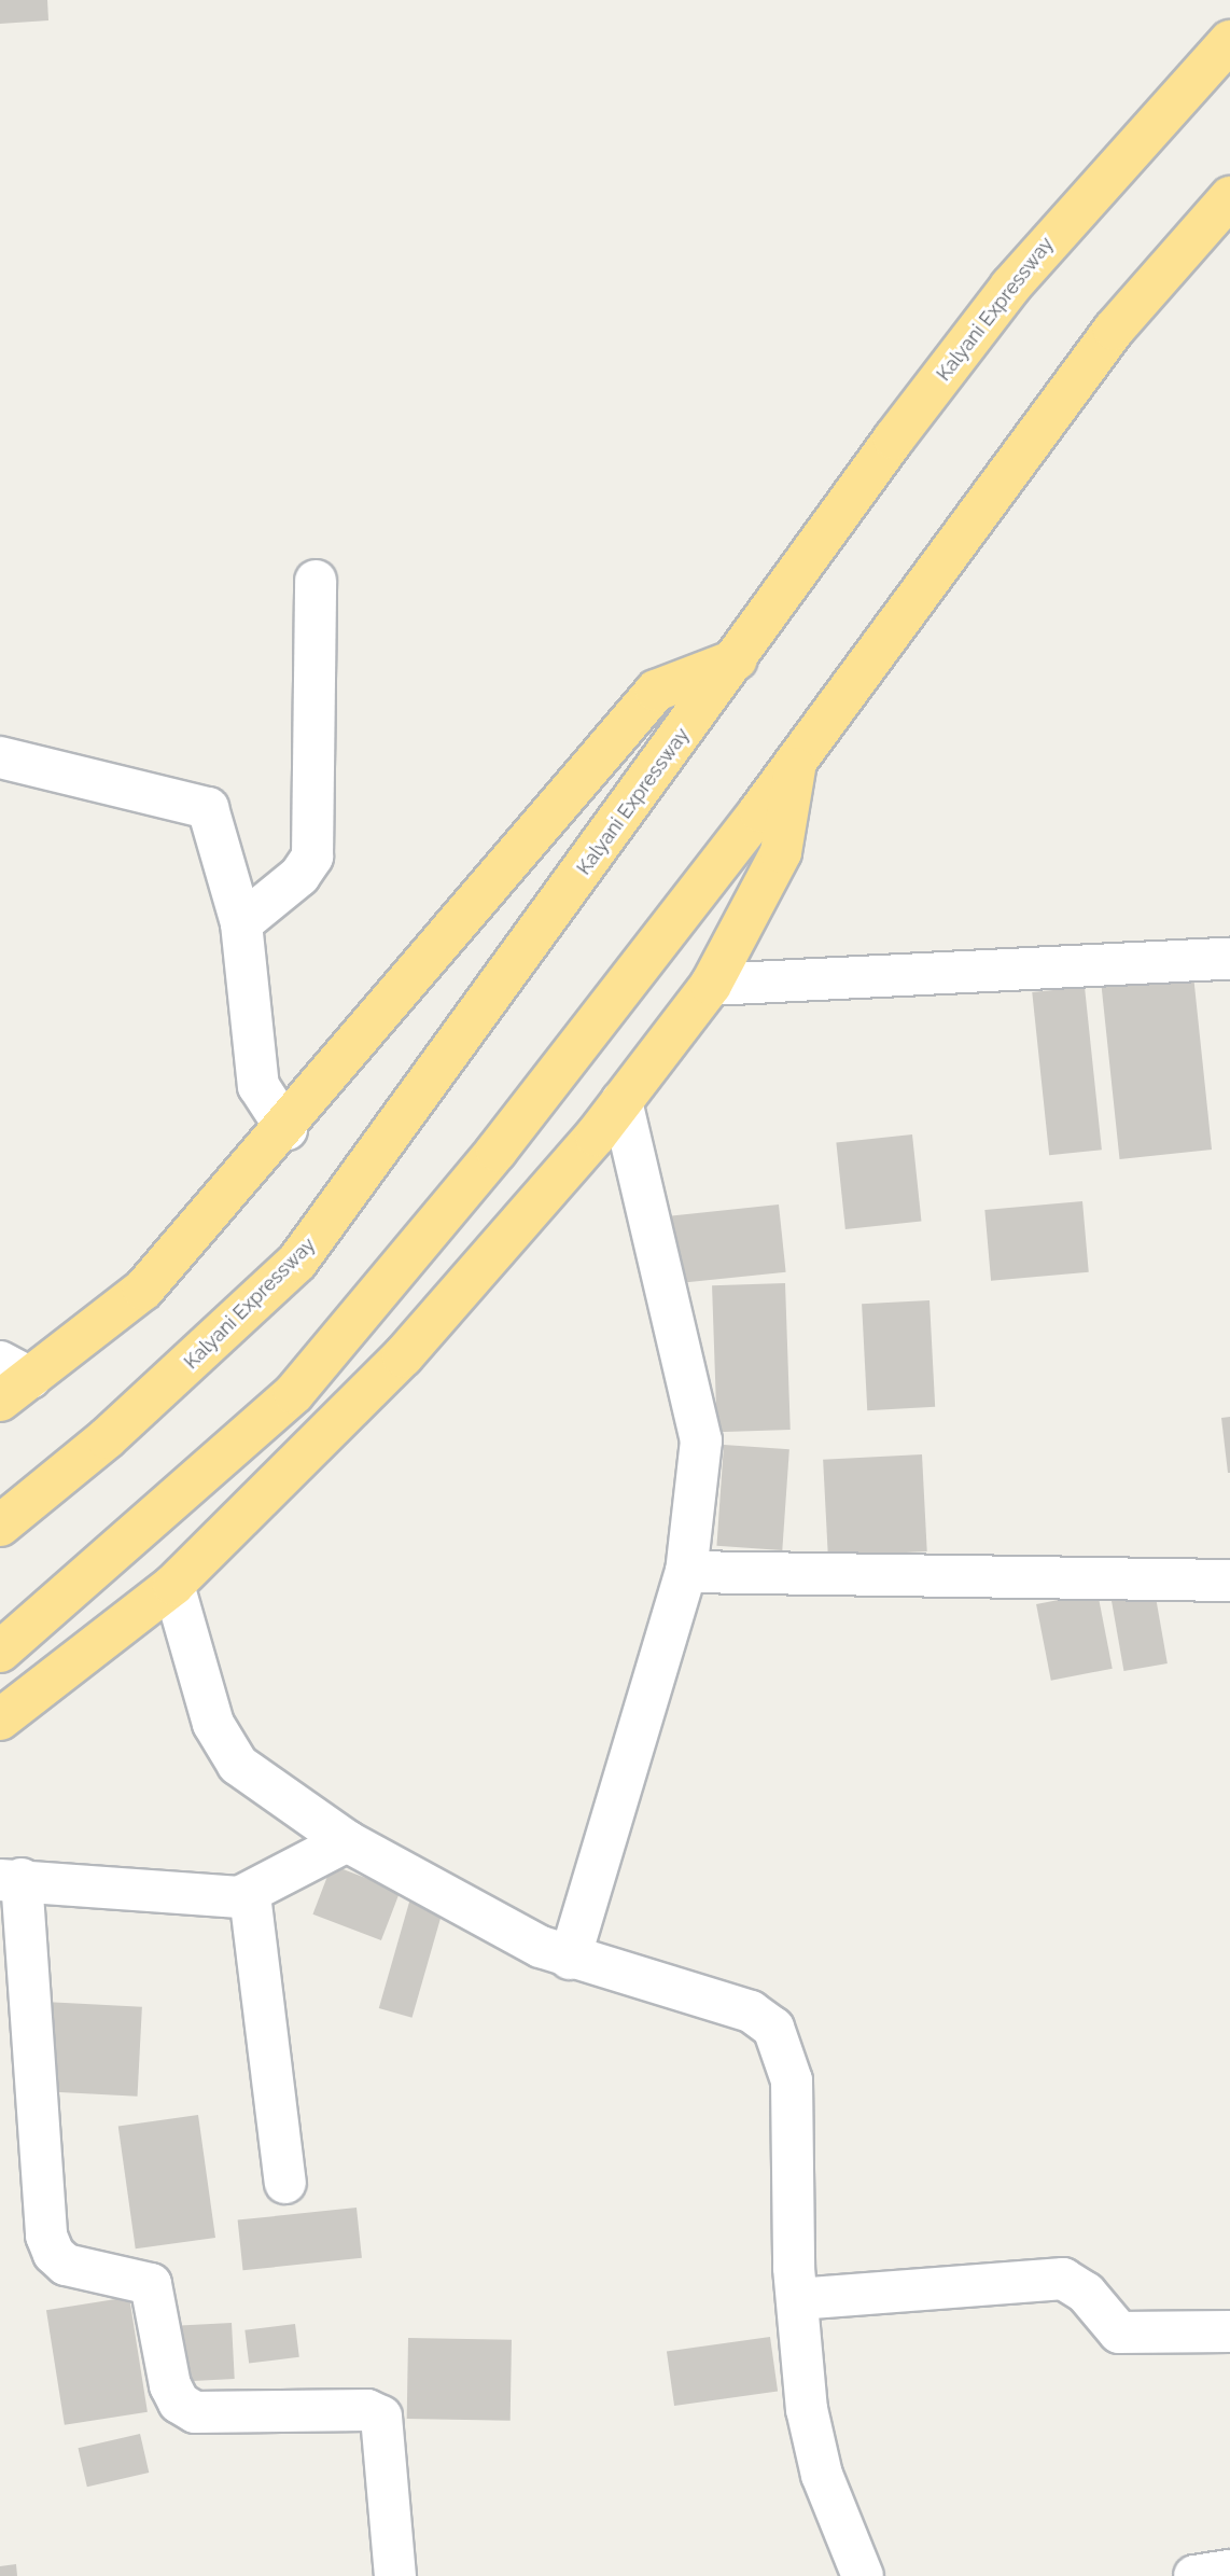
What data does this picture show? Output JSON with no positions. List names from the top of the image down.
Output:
{
  "streets": {
    "highway": ["Kalyani Expressway"]
  }
}
